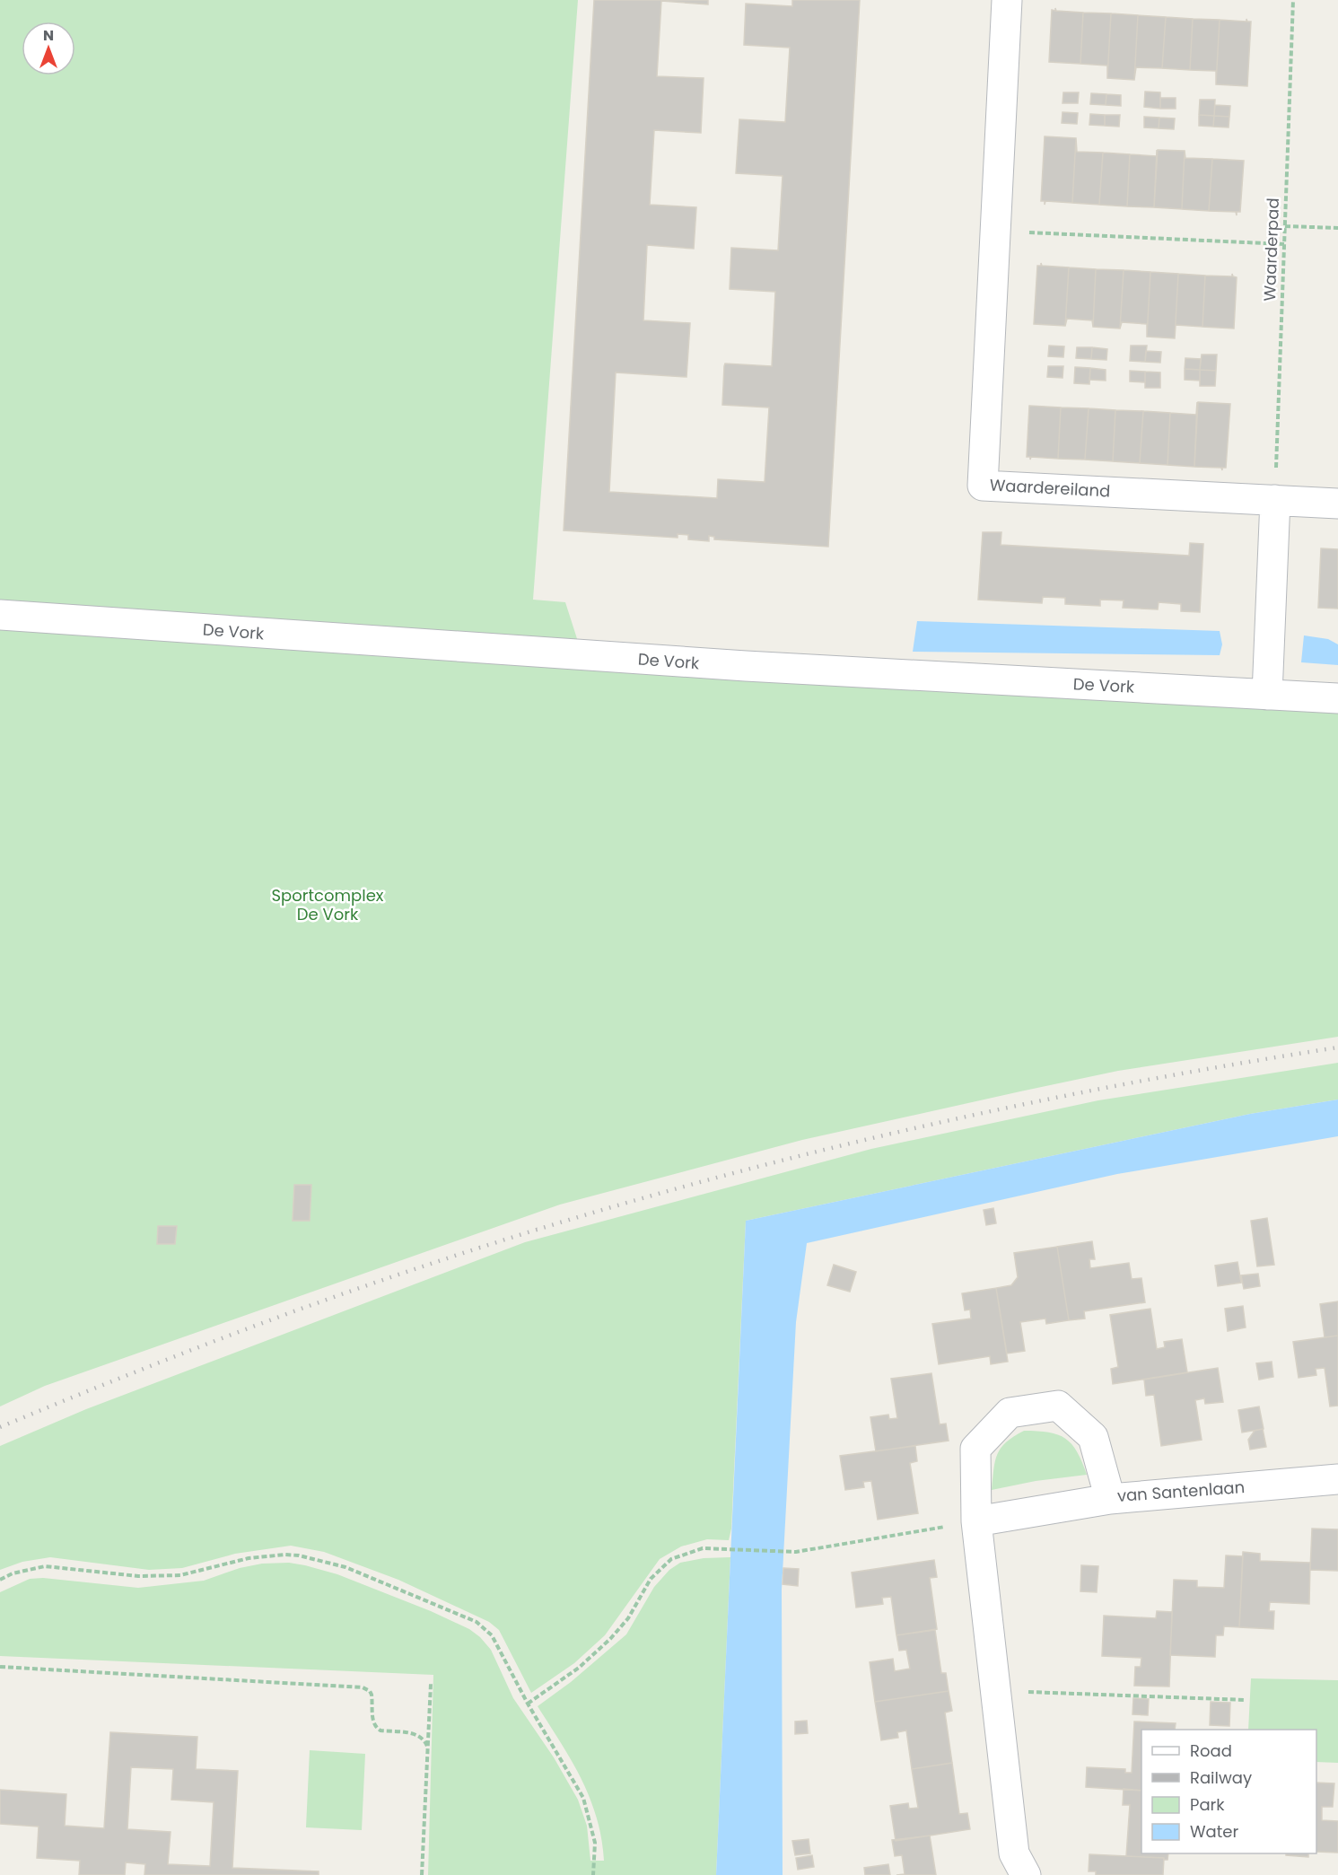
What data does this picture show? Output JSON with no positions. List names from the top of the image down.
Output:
{
  "streets": {
    "street": ["Waardereiland", "De Vork", "van Santenlaan"],
    "path": ["Waarderpad"]
  },
  "crossings": [
    ["Waarderpad", "Waardereiland"]
  ],
  "parks": ["Sportcomplex De Vork"],
  "legend": [
    "Road",
    "Railway",
    "Park",
    "Water"
  ],
  "north": "top"
}
